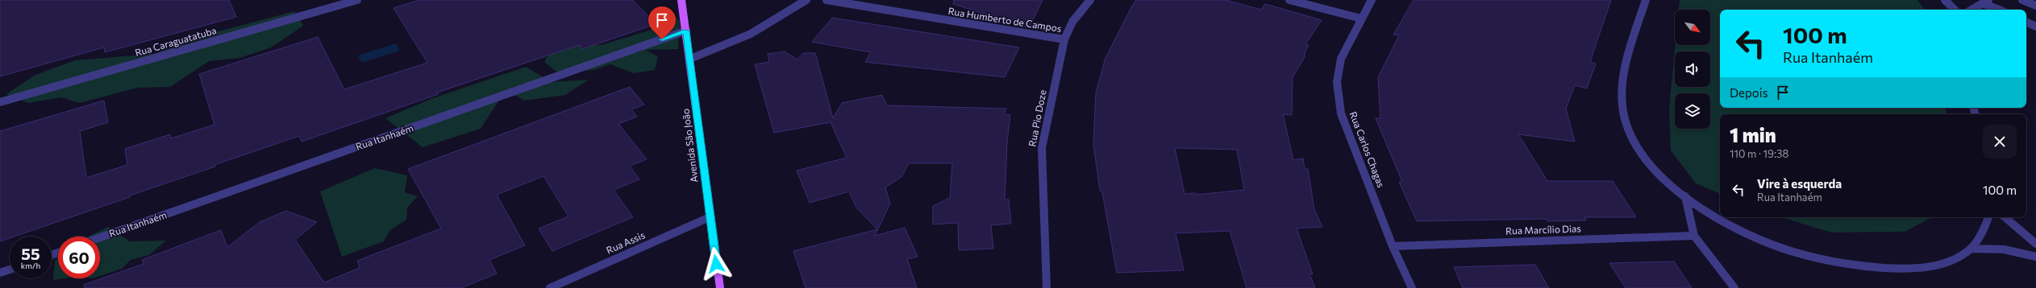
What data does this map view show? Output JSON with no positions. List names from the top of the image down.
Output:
{
  "streets": {
    "main road": ["Avenida São João"],
    "street": [
      "Rua Humberto de Campos",
      "Rua Caraguatatuba",
      "Rua Pio Doze",
      "Rua Itanhaém",
      "Rua Carlos Chagas",
      "Rua Marcílio Dias",
      "Rua Assis"
    ]
  },
  "crossings": [
    ["Rua Humberto de Campos", "Rua Pio Doze"],
    ["Rua Itanhaém", "Avenida São João"],
    ["Avenida São João", "Rua Assis"],
    ["Rua Carlos Chagas", "Rua Marcílio Dias"]
  ],
  "north": "bottom right",
  "page": {
    "turn": ["100 m", "Rua Itanhaém"],
    "then": "Depois",
    "heading": ["1 min", "110 m · 19:38"],
    "list": [
      {
        "name": "Vire à esquerda",
        "note": "Rua Itanhaém",
        "value": "100 m"
      }
    ],
    "speed": "55 km/h",
    "limit": "60"
  }
}
